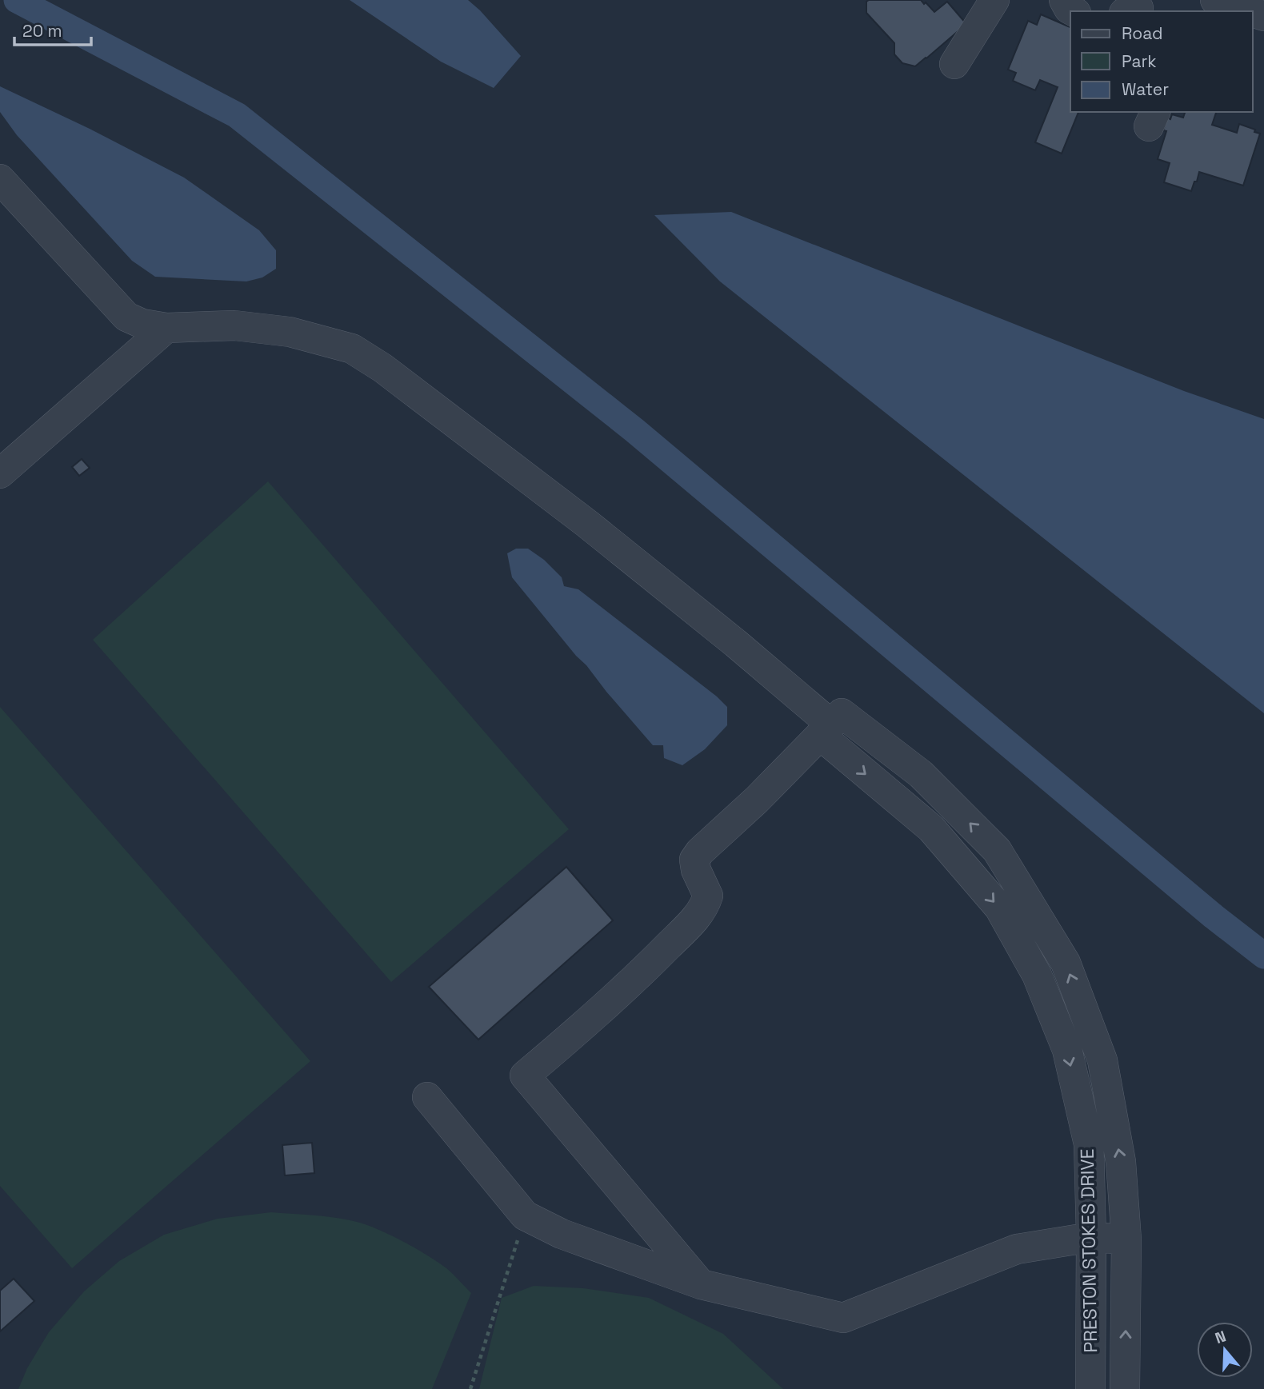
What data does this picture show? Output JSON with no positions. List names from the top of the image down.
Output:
{
  "streets": {
    "street": ["PRESTON STOKES DRIVE"]
  },
  "legend": ["Road", "Park", "Water"],
  "scale_bar": "20 m",
  "north": "top"
}
